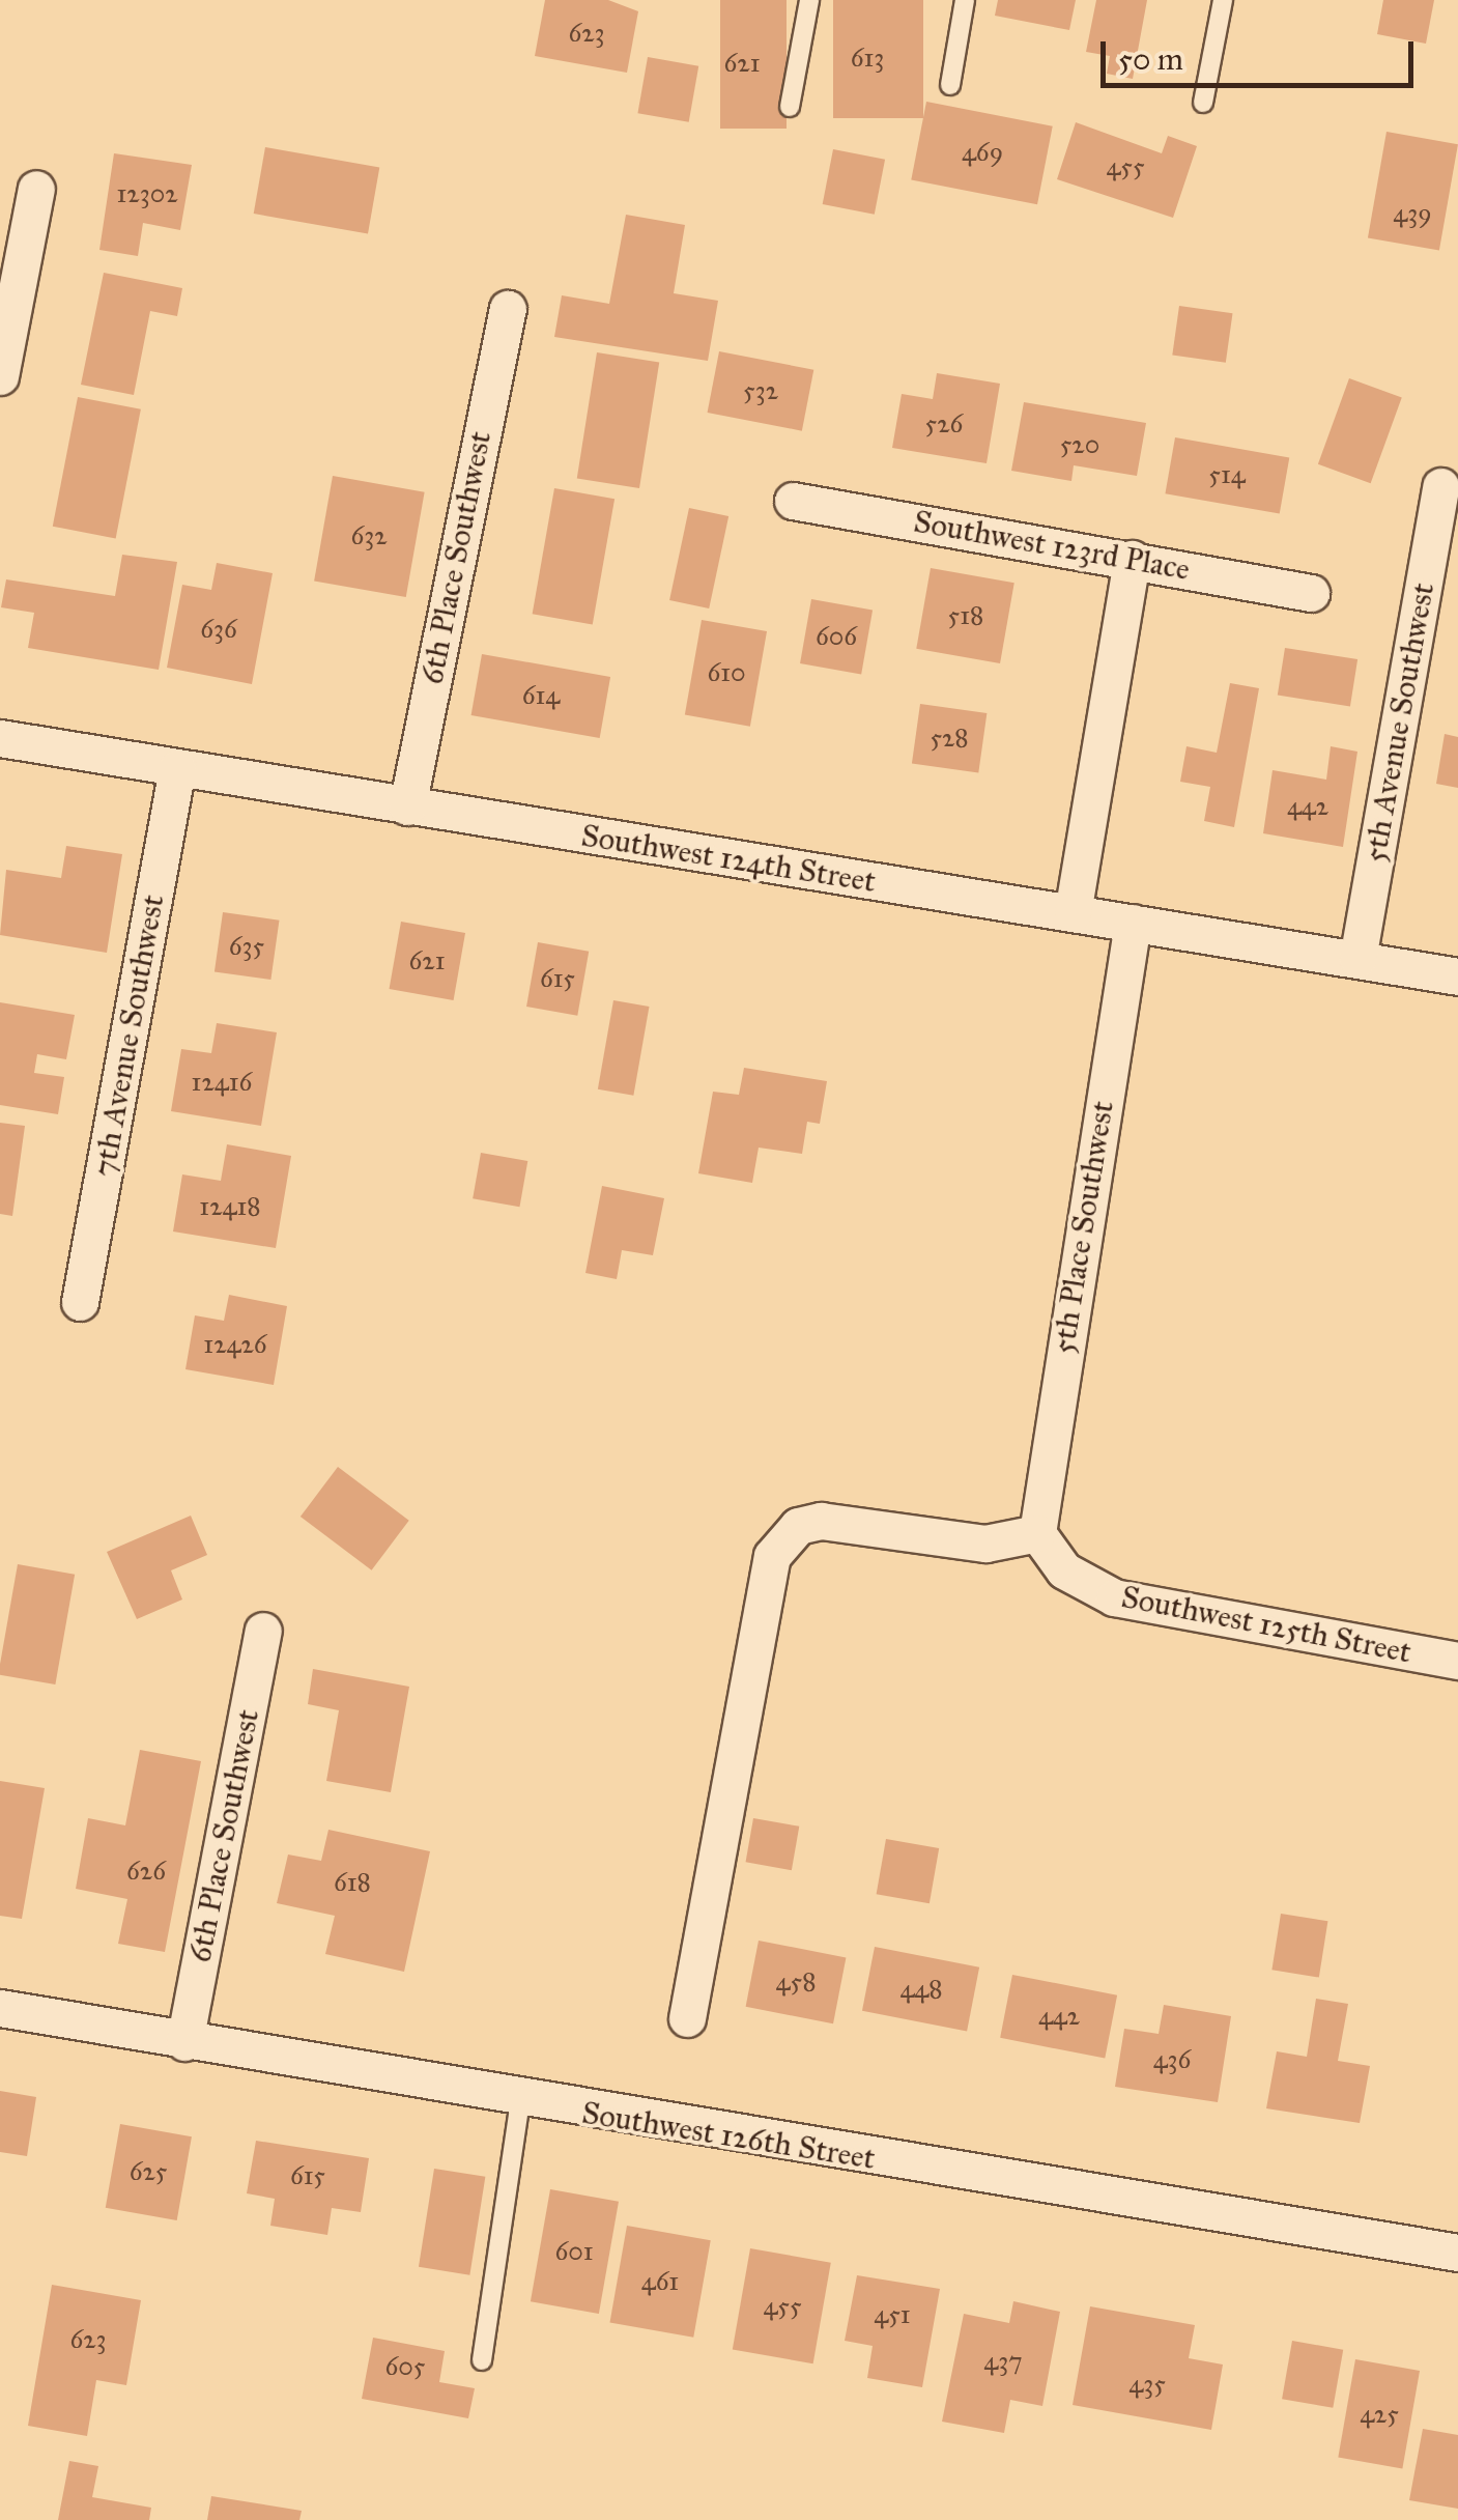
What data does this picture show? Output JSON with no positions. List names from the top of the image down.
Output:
{
  "streets": {
    "street": [
      "Southwest 123rd Place",
      "6th Place Southwest",
      "5th Avenue Southwest",
      "Southwest 124th Street",
      "7th Avenue Southwest",
      "5th Place Southwest",
      "Southwest 125th Street",
      "Southwest 126th Street"
    ]
  },
  "crossings": [
    ["6th Place Southwest", "Southwest 124th Street"],
    ["6th Place Southwest", "Southwest 126th Street"],
    ["5th Avenue Southwest", "Southwest 124th Street"],
    ["Southwest 124th Street", "7th Avenue Southwest"],
    ["Southwest 124th Street", "5th Place Southwest"],
    ["5th Place Southwest", "Southwest 125th Street"]
  ],
  "house_numbers": [
    "623",
    "613",
    "621",
    "469",
    "455",
    "12302",
    "439",
    "532",
    "526",
    "520",
    "514",
    "632",
    "518",
    "636",
    "606",
    "610",
    "614",
    "528",
    "442",
    "635",
    "621",
    "615",
    "12416",
    "12418",
    "12426",
    "626",
    "618",
    "458",
    "448",
    "442",
    "436",
    "625",
    "615",
    "601",
    "461",
    "455",
    "451",
    "623",
    "437",
    "605",
    "435",
    "425"
  ],
  "scale_bar": "50 m"
}
